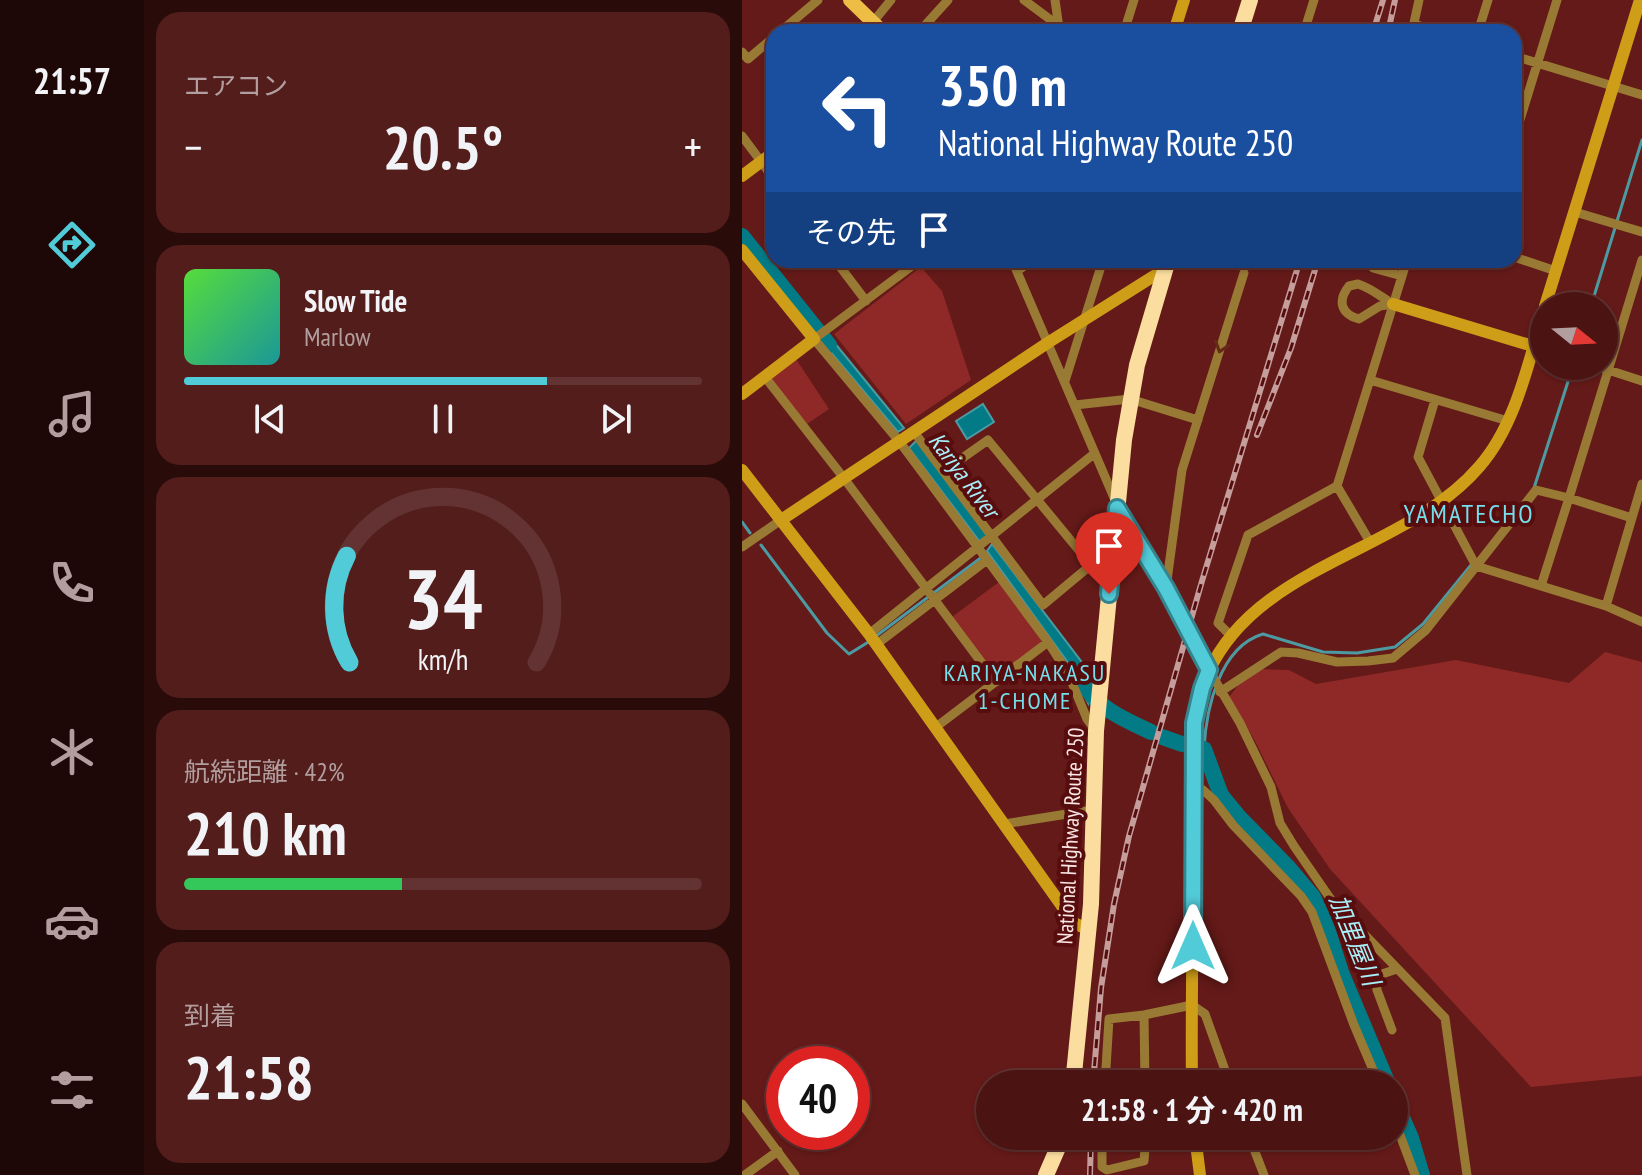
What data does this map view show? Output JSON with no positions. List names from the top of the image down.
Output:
{
  "streets": {
    "highway": ["National Highway Route 250"]
  },
  "districts": ["YAMATECHO", "KARIYA-NAKASU 1-CHOME"],
  "water": ["Kariya River", "加里屋川"],
  "north": "right",
  "page": {
    "tabs": "21:57",
    "tile": [
      "エアコン",
      ["航続距離 · 42%", "210 km"],
      ["到着", "21:58"]
    ],
    "turn": ["350 m", "National Highway Route 250"],
    "heat": ["−", "20.5°", "+"],
    "then": "その先",
    "song": ["Slow Tide", "Marlow"],
    "limit": "40",
    "trip": "21:58 · 1 分 · 420 m",
    "gauge": ["34", "km/h"]
  }
}
